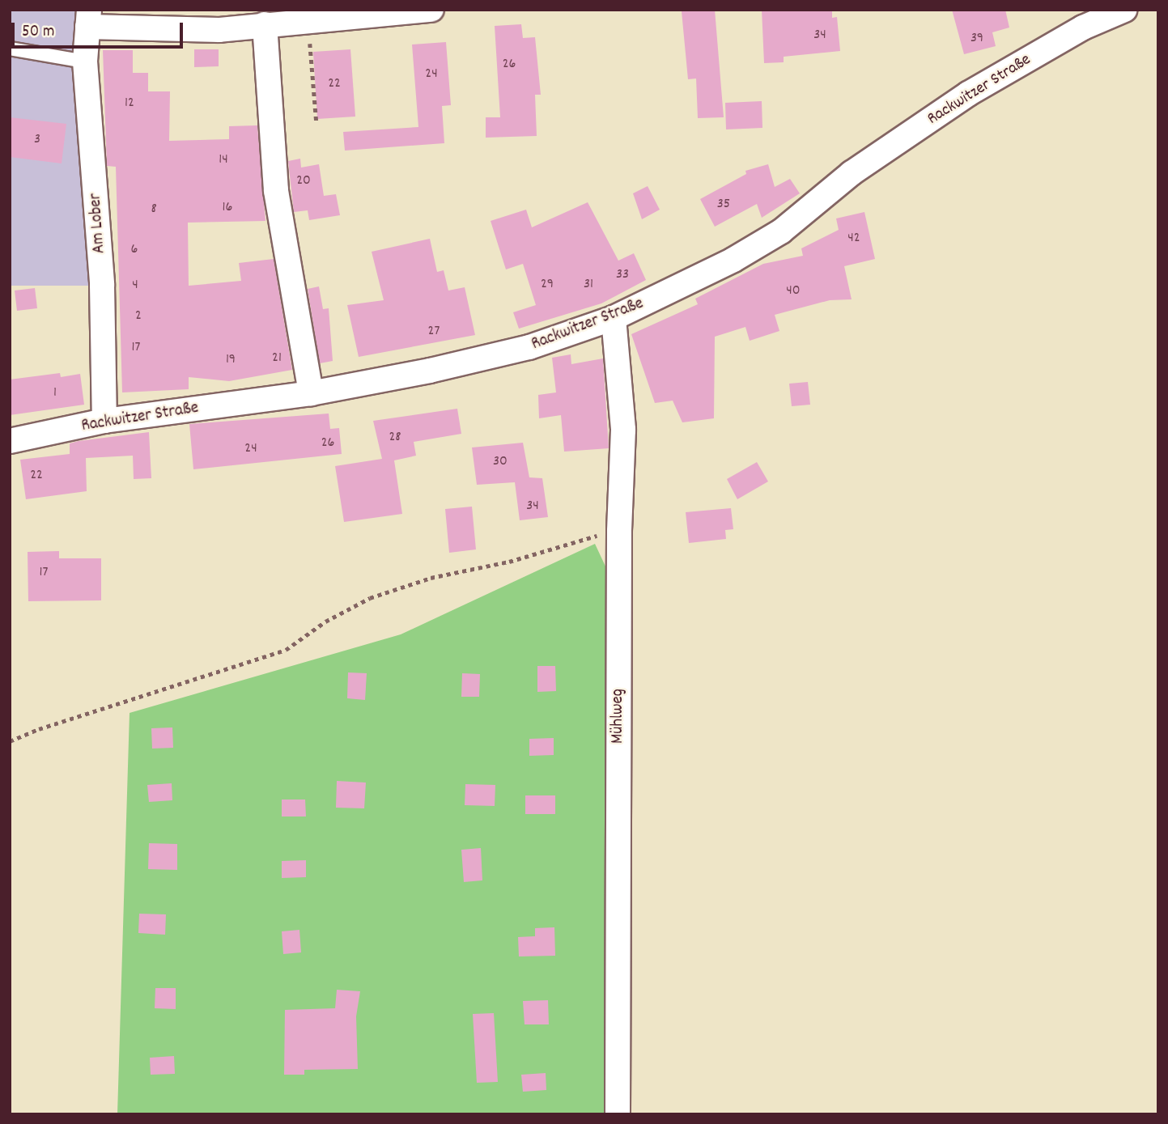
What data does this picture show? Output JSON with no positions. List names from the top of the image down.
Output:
{
  "streets": {
    "street": ["Rackwitzer Straße", "Am Lober", "Mühlweg"]
  },
  "crossings": [
    ["Rackwitzer Straße", "Am Lober"],
    ["Rackwitzer Straße", "Mühlweg"]
  ],
  "house_numbers": [
    "34",
    "39",
    "26",
    "24",
    "22",
    "12",
    "3",
    "14",
    "20",
    "35",
    "16",
    "8",
    "42",
    "6",
    "33",
    "29",
    "31",
    "4",
    "40",
    "2",
    "27",
    "17",
    "21",
    "19",
    "1",
    "28",
    "26",
    "24",
    "30",
    "22",
    "34",
    "17"
  ],
  "scale_bar": "50 m"
}
